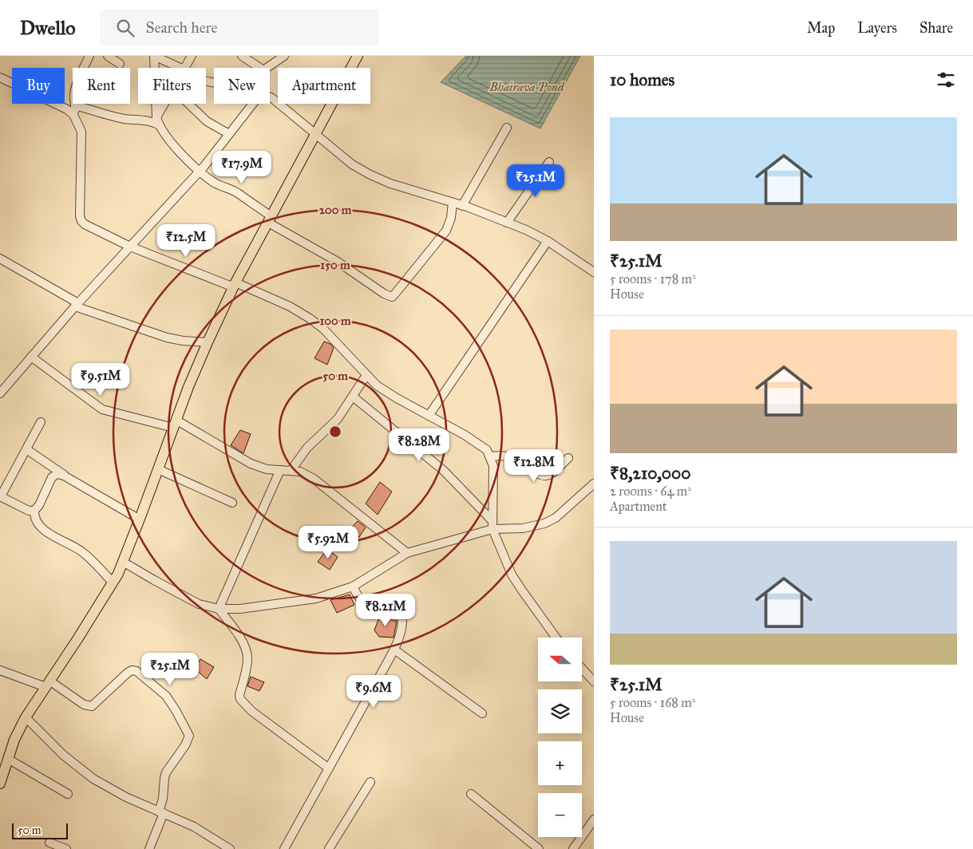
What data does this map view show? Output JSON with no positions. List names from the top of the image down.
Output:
{
  "water": ["Bhairava Pond"],
  "scale_bar": "50 m",
  "north": "left",
  "page": {
    "header": "Dwello",
    "search": "Search here",
    "nav": ["Map", "Layers", "Share"],
    "heading": "10 homes",
    "chip": [
      "Buy",
      "Rent",
      "Filters",
      "New",
      "Apartment"
    ],
    "list": [
      {
        "name": "₹25.1M",
        "note": "5 rooms · 178 m² · House"
      },
      {
        "name": "₹8,210,000",
        "note": "2 rooms · 64 m² · Apartment"
      },
      {
        "name": "₹25.1M",
        "note": "5 rooms · 168 m² · House"
      }
    ],
    "price": [
      "₹17.9M",
      "₹25.1M",
      "₹12.5M",
      "₹9.51M",
      "₹8.28M",
      "₹12.8M",
      "₹5.92M",
      "₹8.21M",
      "₹25.1M",
      "₹9.6M"
    ],
    "map_buttons": ["+", "−"],
    "scale": "50 m"
  },
  "rings": [
    "200 m",
    "150 m",
    "100 m",
    "50 m"
  ]
}
